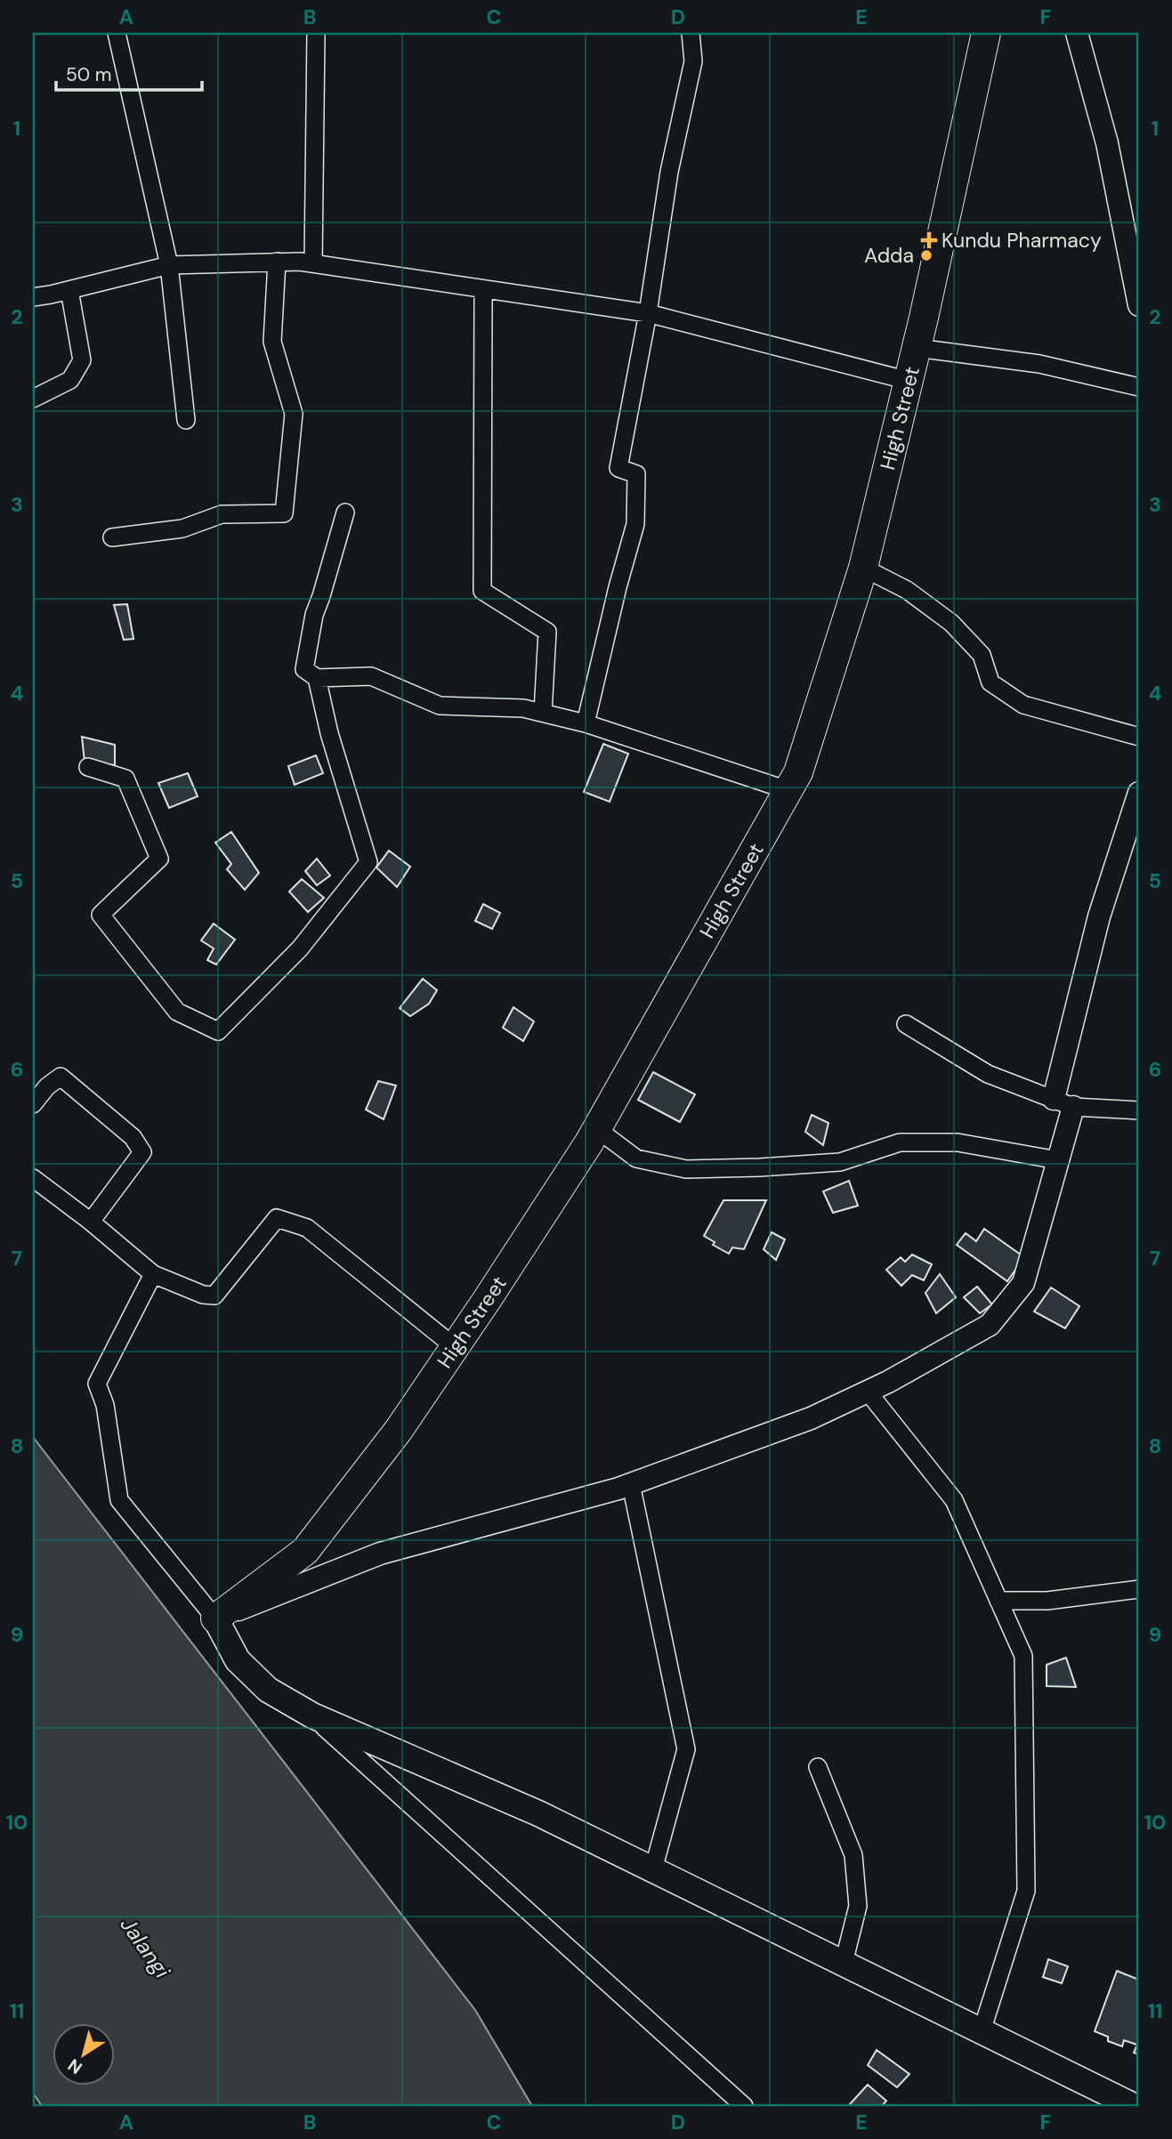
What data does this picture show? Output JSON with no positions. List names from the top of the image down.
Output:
{
  "streets": {
    "main road": ["High Street"]
  },
  "water": ["Jalangi"],
  "places": {
    "health": ["Kundu Pharmacy"],
    "other": ["Adda"]
  },
  "scale_bar": "50 m",
  "north": "bottom left",
  "grid": {
    "columns": [
      "A",
      "B",
      "C",
      "D",
      "E",
      "F"
    ],
    "rows": [
      "1",
      "2",
      "3",
      "4",
      "5",
      "6",
      "7",
      "8",
      "9",
      "10",
      "11"
    ]
  }
}
